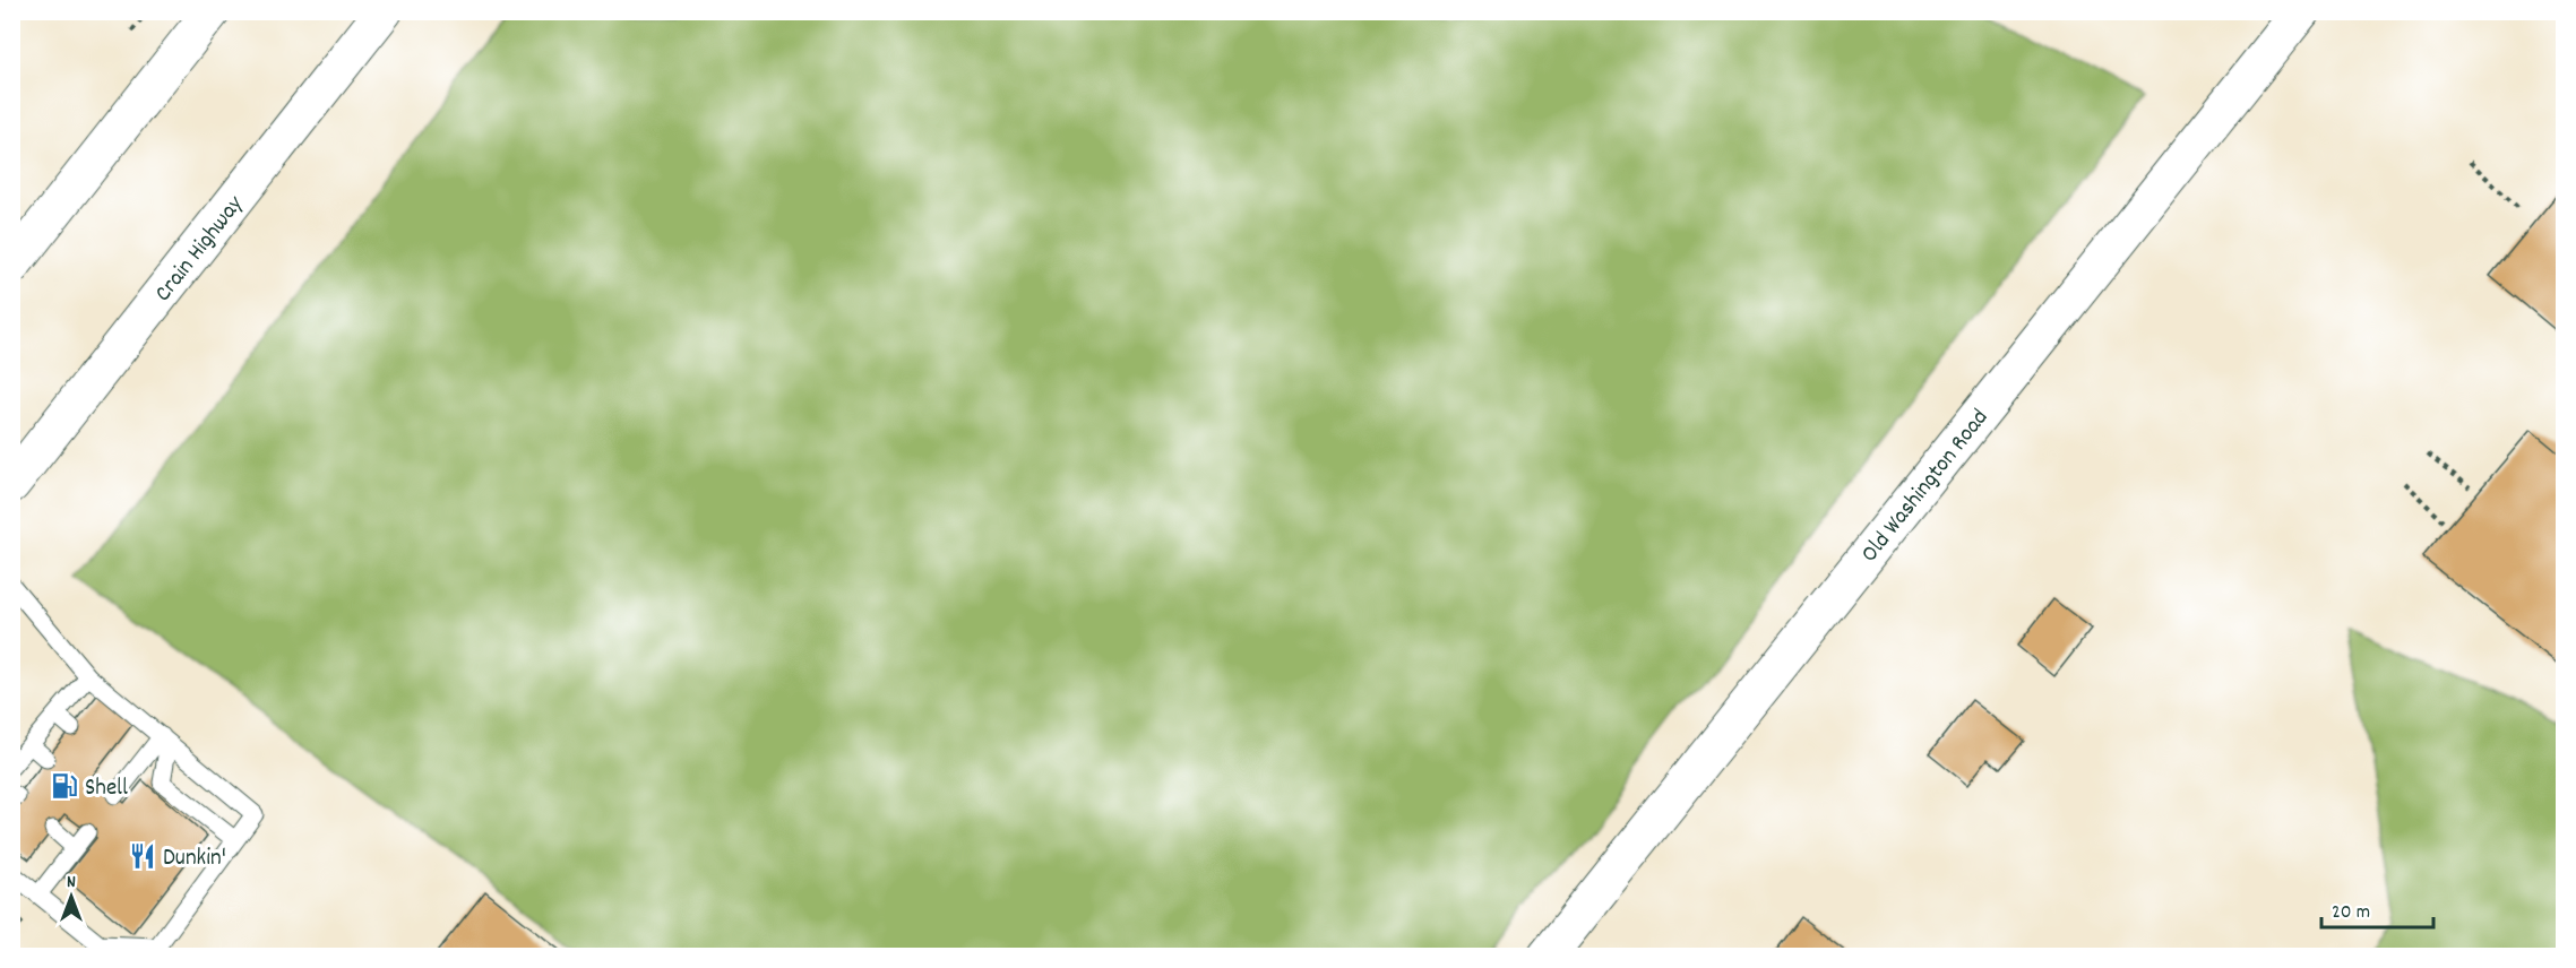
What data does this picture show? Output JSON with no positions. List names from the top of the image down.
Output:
{
  "streets": {
    "main road": ["Crain Highway", "Old Washington Road"]
  },
  "places": {
    "fuel station": ["Shell"],
    "restaurant": ["Dunkin'"]
  },
  "scale_bar": "20 m",
  "north": "top"
}
